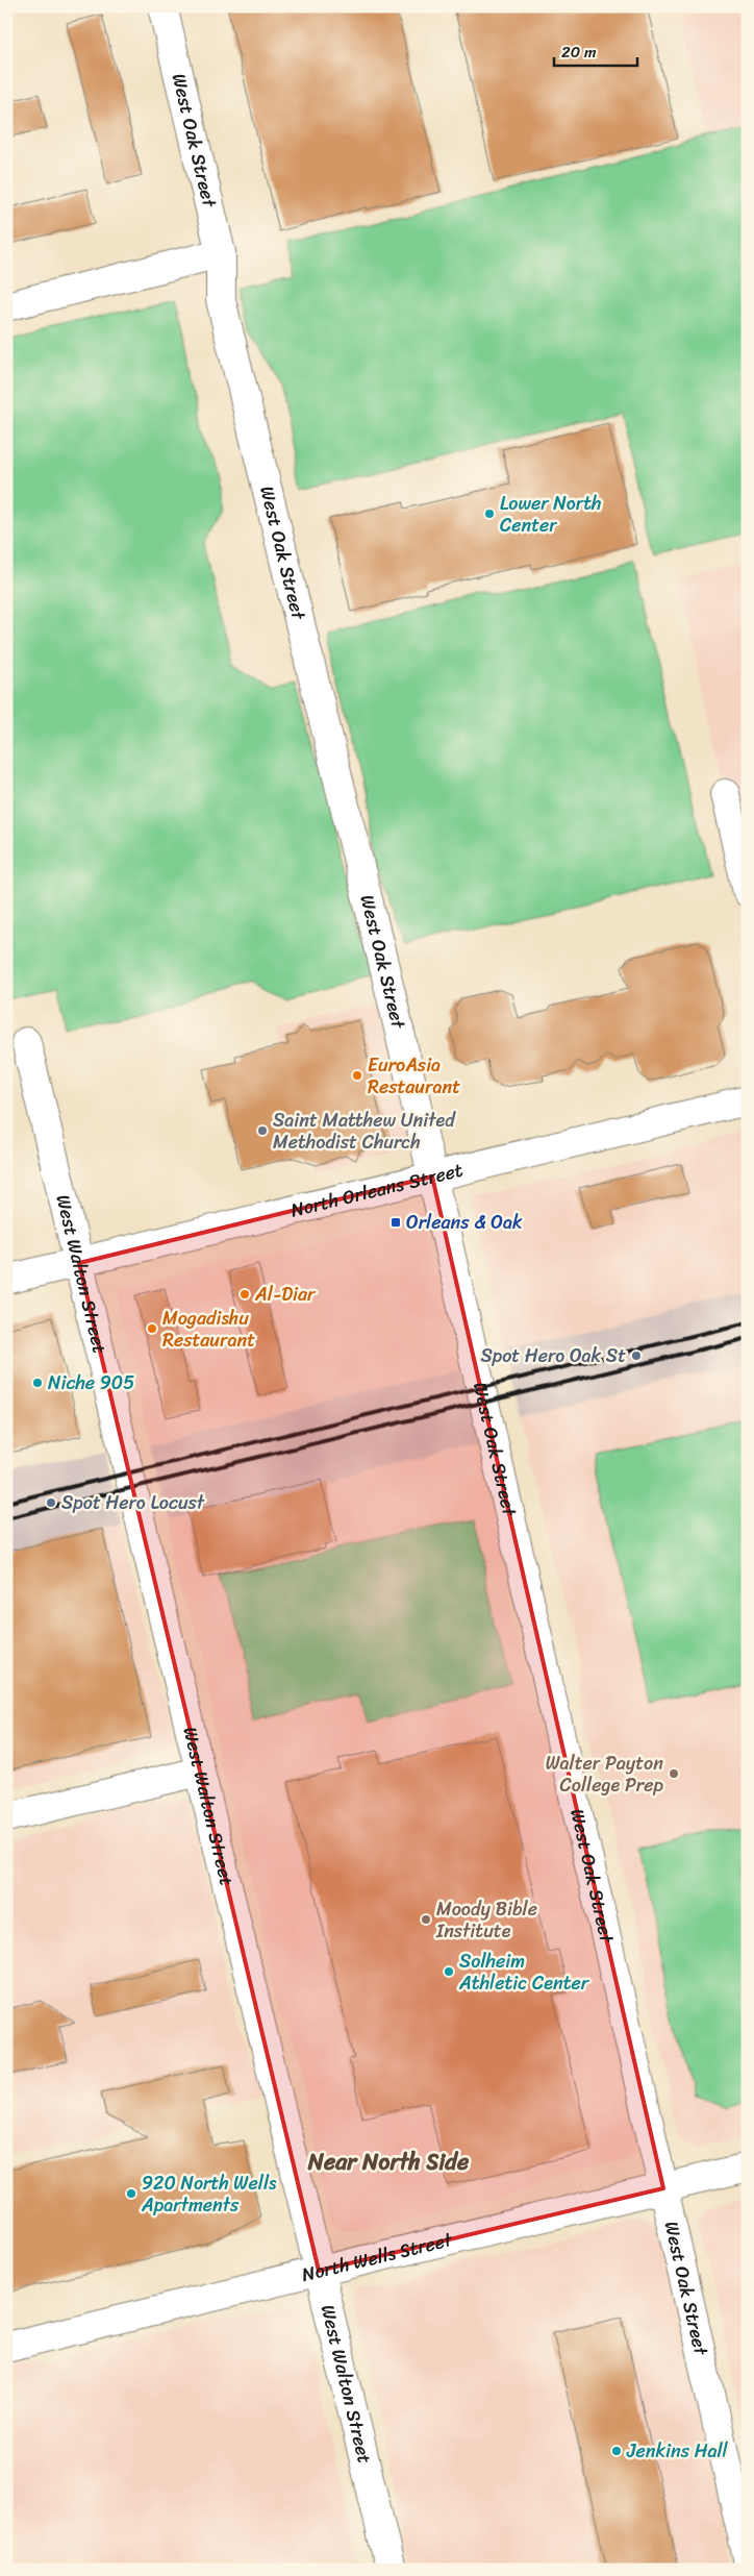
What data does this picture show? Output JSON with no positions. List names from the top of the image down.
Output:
{
  "streets": {
    "street": [
      "West Oak Street",
      "North Orleans Street",
      "West Walton Street",
      "North Wells Street"
    ]
  },
  "crossings": [
    ["West Oak Street", "North Orleans Street"],
    ["West Oak Street", "North Wells Street"],
    ["North Orleans Street", "West Walton Street"],
    ["West Walton Street", "North Wells Street"]
  ],
  "districts": ["Near North Side"],
  "places": {
    "other": [
      "Lower North Center",
      "EuroAsia Restaurant",
      "Saint Matthew United Methodist Church",
      "Al-Diar",
      "Mogadishu Restaurant",
      "Spot Hero Oak St",
      "Niche 905",
      "Spot Hero Locust",
      "Walter Payton College Prep",
      "Moody Bible Institute",
      "Solheim Athletic Center",
      "920 North Wells Apartments",
      "Jenkins Hall"
    ],
    "transit": ["Orleans & Oak"]
  },
  "scale_bar": "20 m"
}
